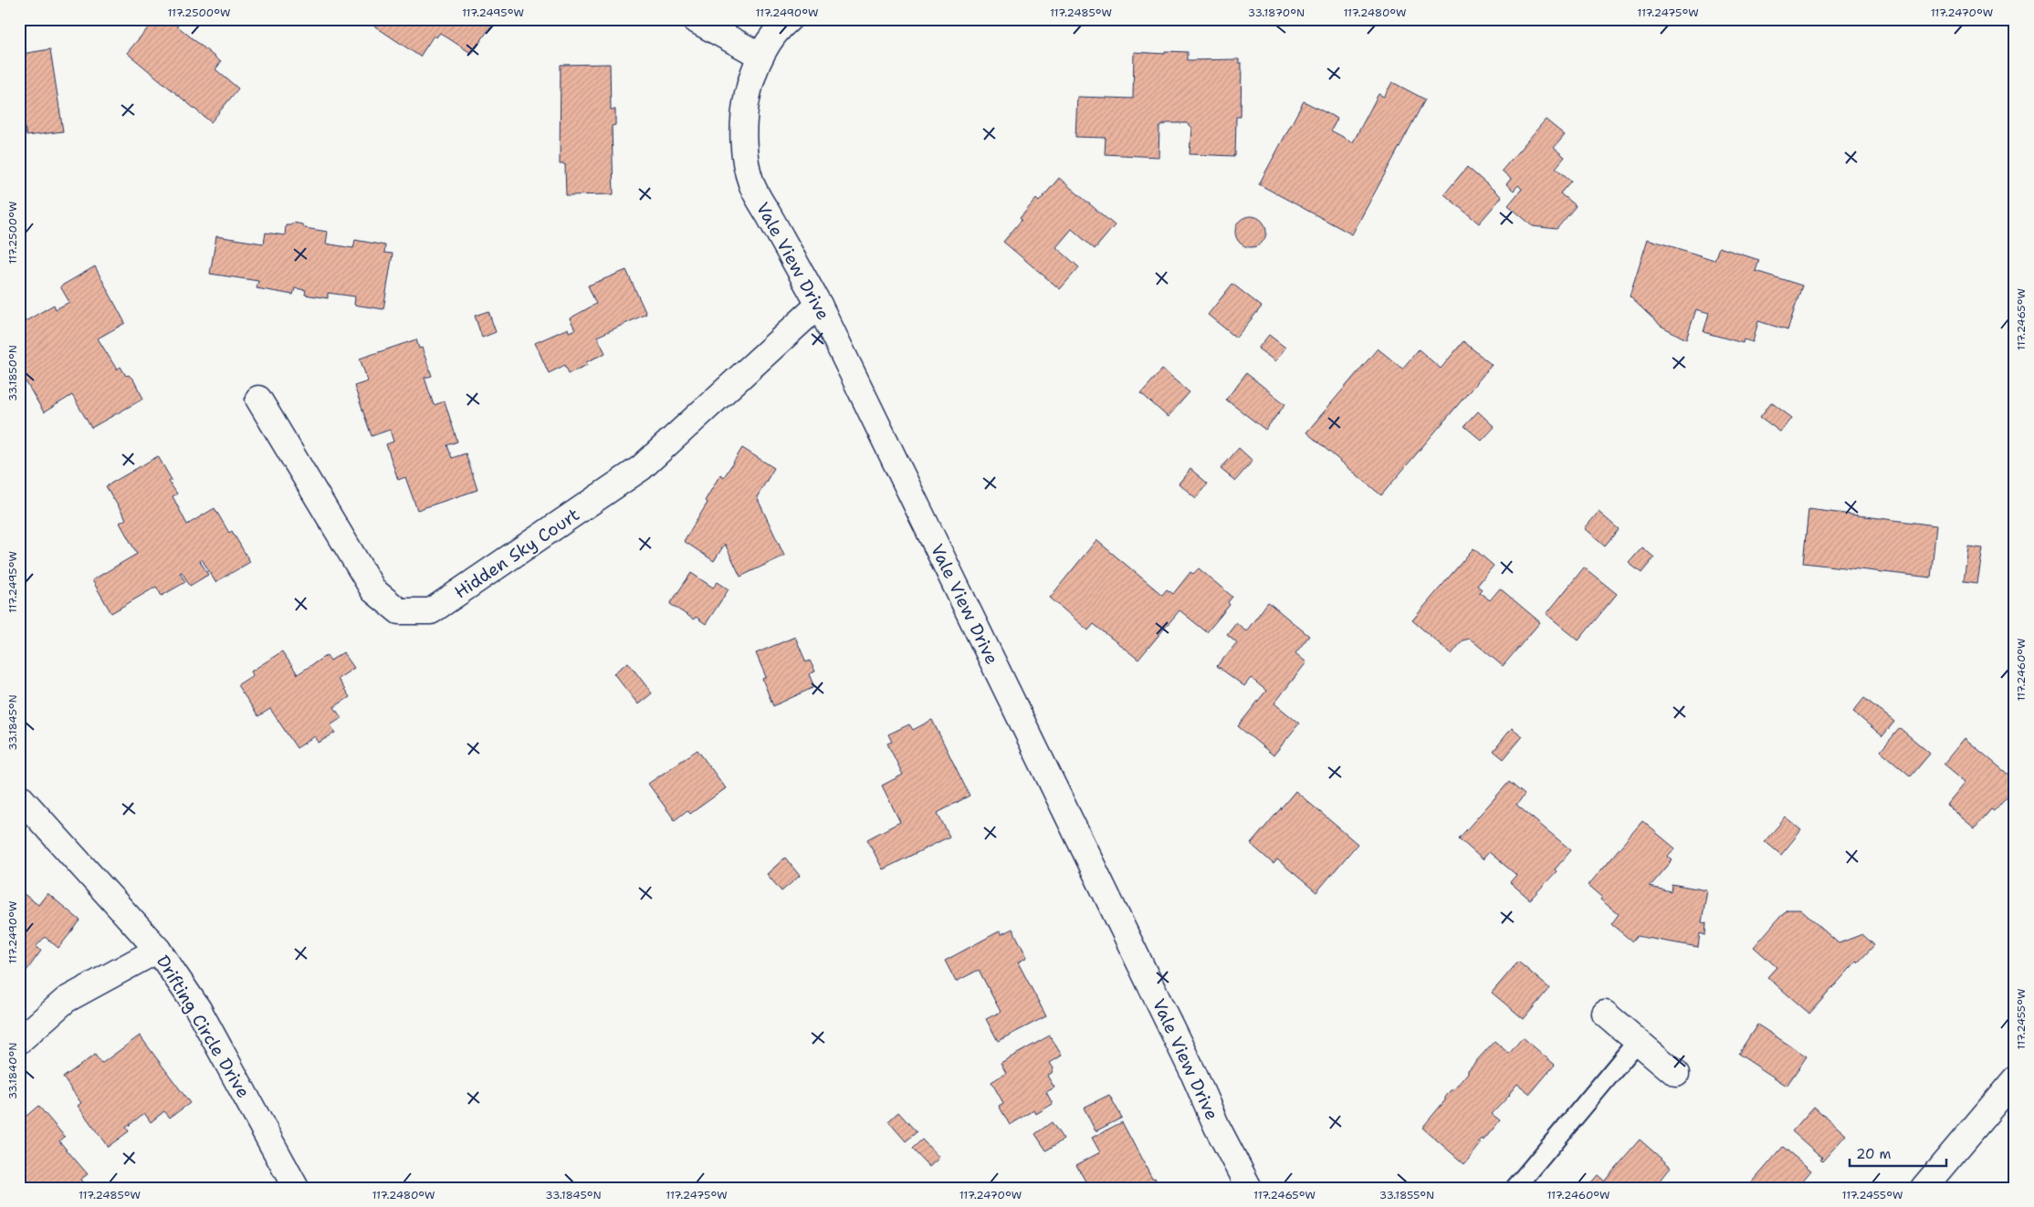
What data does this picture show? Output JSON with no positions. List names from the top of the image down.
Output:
{
  "streets": {
    "street": ["Vale View Drive", "Hidden Sky Court", "Drifting Circle Drive"]
  },
  "crossings": [
    ["Vale View Drive", "Hidden Sky Court"]
  ],
  "scale_bar": "20 m",
  "coordinates": [
    "117.2500°W",
    "117.2495°W",
    "117.2490°W",
    "117.2485°W",
    "33.1870°N",
    "117.2480°W",
    "117.2475°W",
    "117.2470°W",
    "117.2465°W",
    "33.1850°N",
    "117.2460°W",
    "33.1845°N",
    "117.2455°W",
    "33.1840°N",
    "33.1855°N"
  ]
}
